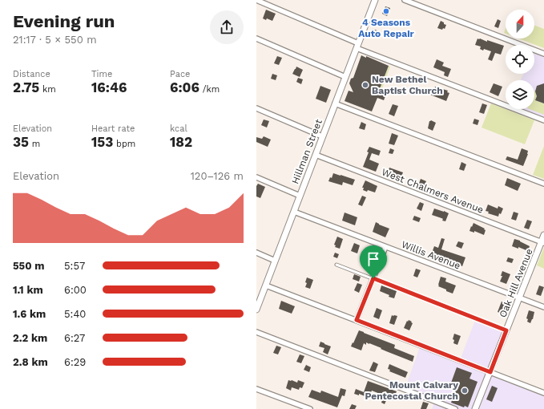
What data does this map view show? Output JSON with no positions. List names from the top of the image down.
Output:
{
  "streets": {
    "street": [
      "Hillman Street",
      "West Chalmers Avenue",
      "Willis Avenue",
      "Oak Hill Avenue"
    ]
  },
  "crossings": [
    ["Hillman Street", "West Chalmers Avenue"],
    ["Hillman Street", "Willis Avenue"],
    ["West Chalmers Avenue", "Oak Hill Avenue"],
    ["Willis Avenue", "Oak Hill Avenue"]
  ],
  "places": ["4 Seasons Auto Repair", "New Bethel Baptist Church", "Mount Calvary Pentecostal Church"],
  "north": "top",
  "page": {
    "heading": ["Evening run", "21:17 · 5 × 550 m"],
    "stats": [
      ["Distance", "2.75 km"],
      ["Time", "16:46"],
      ["Pace", "6:06 /km"],
      ["Elevation", "35 m"],
      ["Heart rate", "153 bpm"],
      ["kcal", "182"]
    ],
    "chart": ["Elevation", "120–126 m"],
    "list": [
      {
        "name": "550 m",
        "note": "5:57"
      },
      {
        "name": "1.1 km",
        "note": "6:00"
      },
      {
        "name": "1.6 km",
        "note": "5:40"
      },
      {
        "name": "2.2 km",
        "note": "6:27"
      },
      {
        "name": "2.8 km",
        "note": "6:29"
      }
    ]
  }
}
